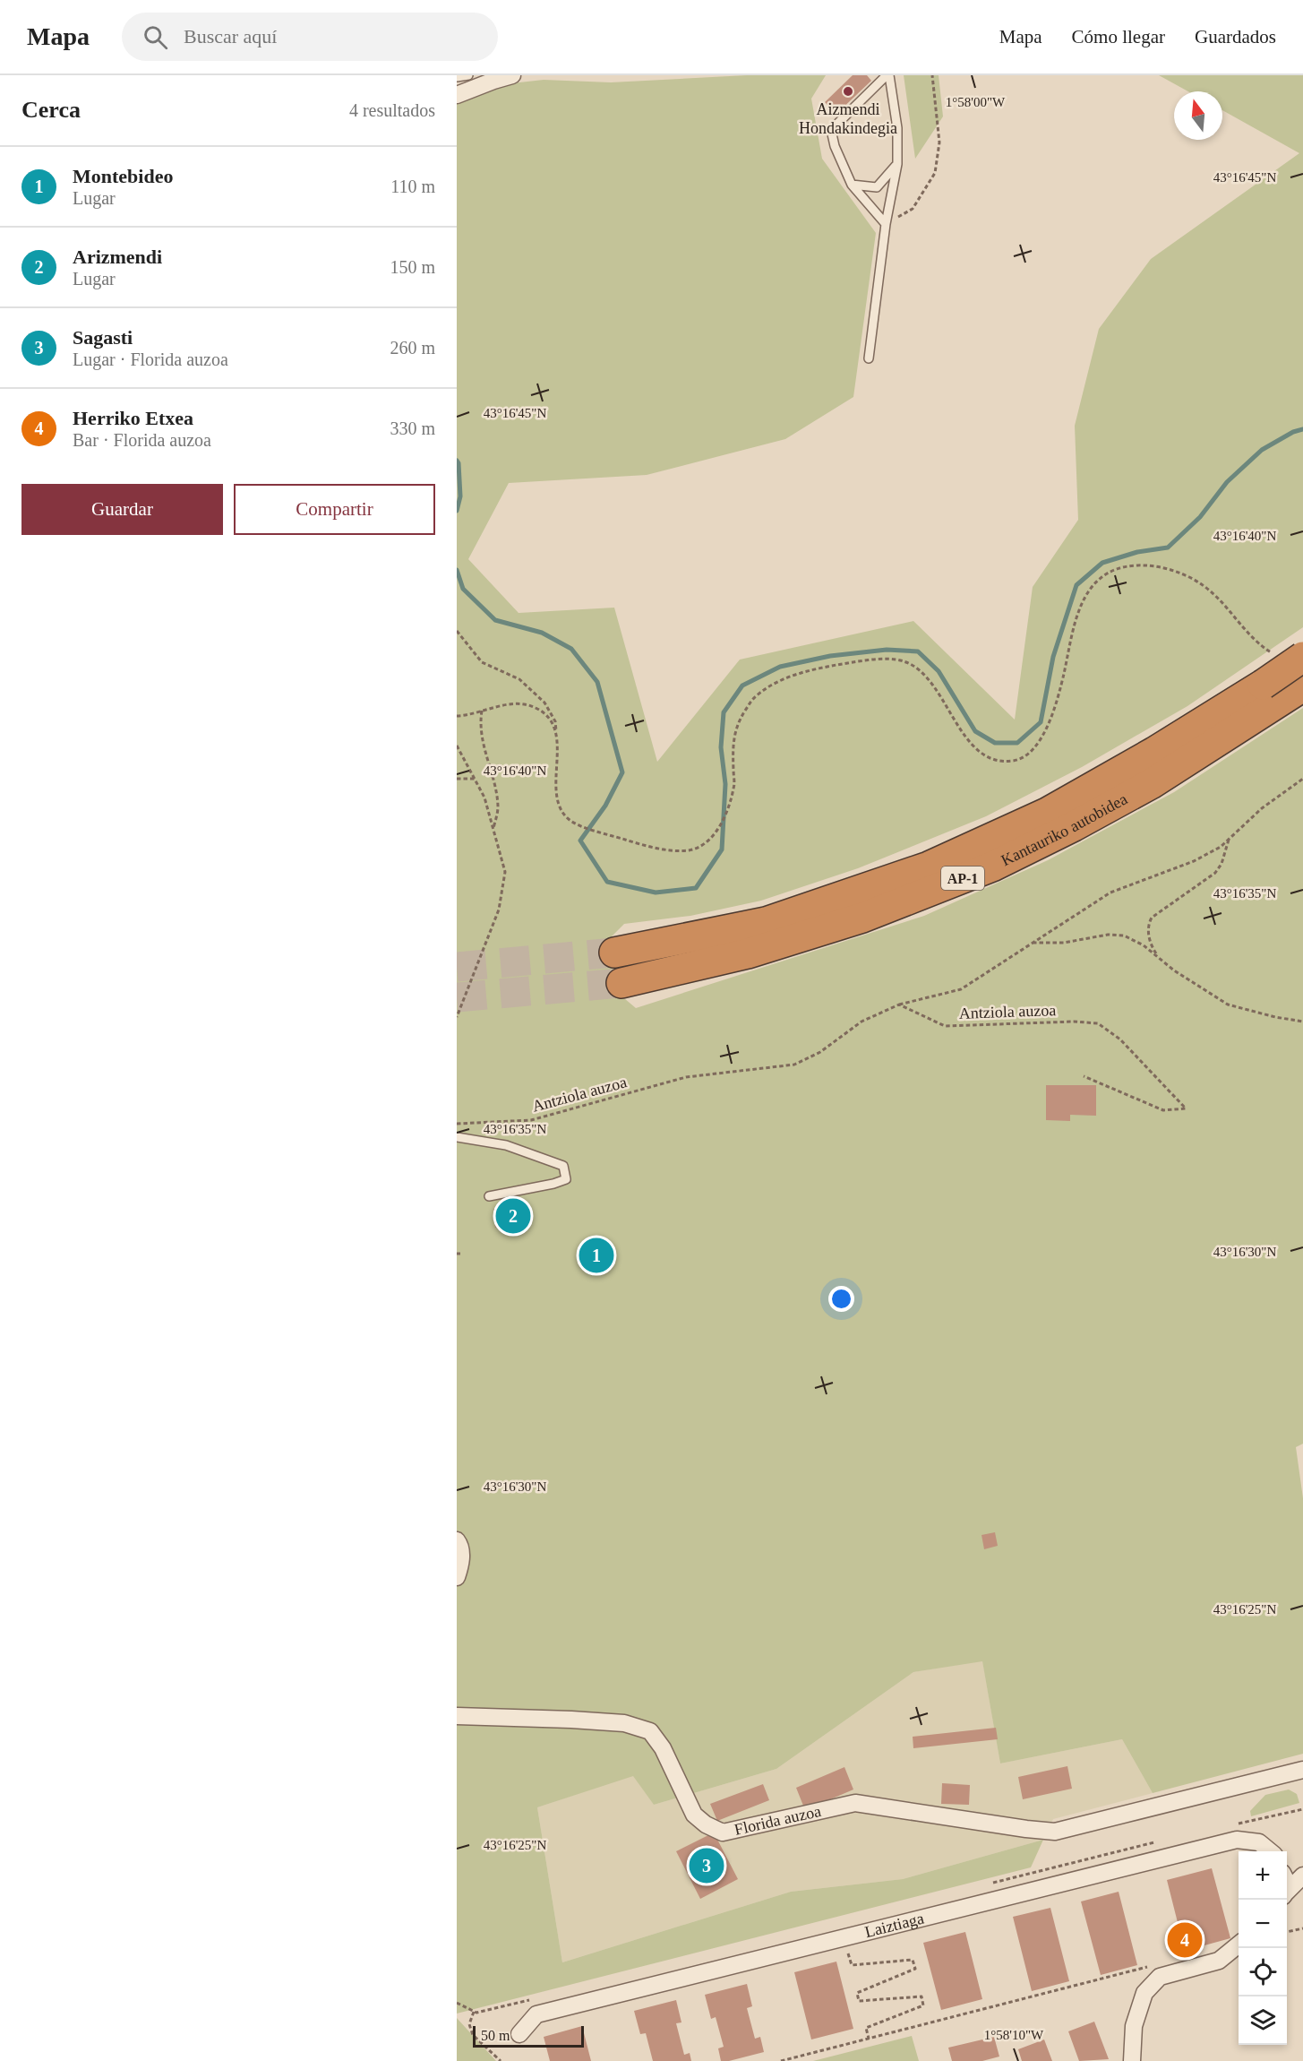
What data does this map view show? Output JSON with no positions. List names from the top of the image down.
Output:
{
  "streets": {
    "highway": ["Kantauriko autobidea", "AP-1"],
    "street": ["Florida auzoa", "Laiztiaga"],
    "path": ["Antziola auzoa"]
  },
  "crossings": [
    ["Kantauriko autobidea", "AP-1"]
  ],
  "places": ["Aizmendi Hondakindegia"],
  "scale_bar": "50 m",
  "north": "top",
  "page": {
    "header": "Mapa",
    "search": "Buscar aquí",
    "nav": ["Mapa", "Cómo llegar", "Guardados"],
    "heading": ["Cerca", "4 resultados"],
    "list": [
      {
        "mark": "1",
        "name": "Montebideo",
        "note": "Lugar",
        "value": "110 m"
      },
      {
        "mark": "2",
        "name": "Arizmendi",
        "note": "Lugar",
        "value": "150 m"
      },
      {
        "mark": "3",
        "name": "Sagasti",
        "note": "Lugar · Florida auzoa",
        "value": "260 m"
      },
      {
        "mark": "4",
        "name": "Herriko Etxea",
        "note": "Bar · Florida auzoa",
        "value": "330 m"
      }
    ],
    "buttons": ["Guardar", "Compartir"],
    "pins": [
      "2",
      "1",
      "3",
      "4"
    ],
    "map_buttons": ["+", "−"],
    "scale": "50 m"
  },
  "coordinates": [
    "1°58'00\"W",
    "43°16'45\"N",
    "43°16'40\"N",
    "43°16'35\"N",
    "43°16'30\"N",
    "43°16'25\"N",
    "1°58'10\"W"
  ]
}
